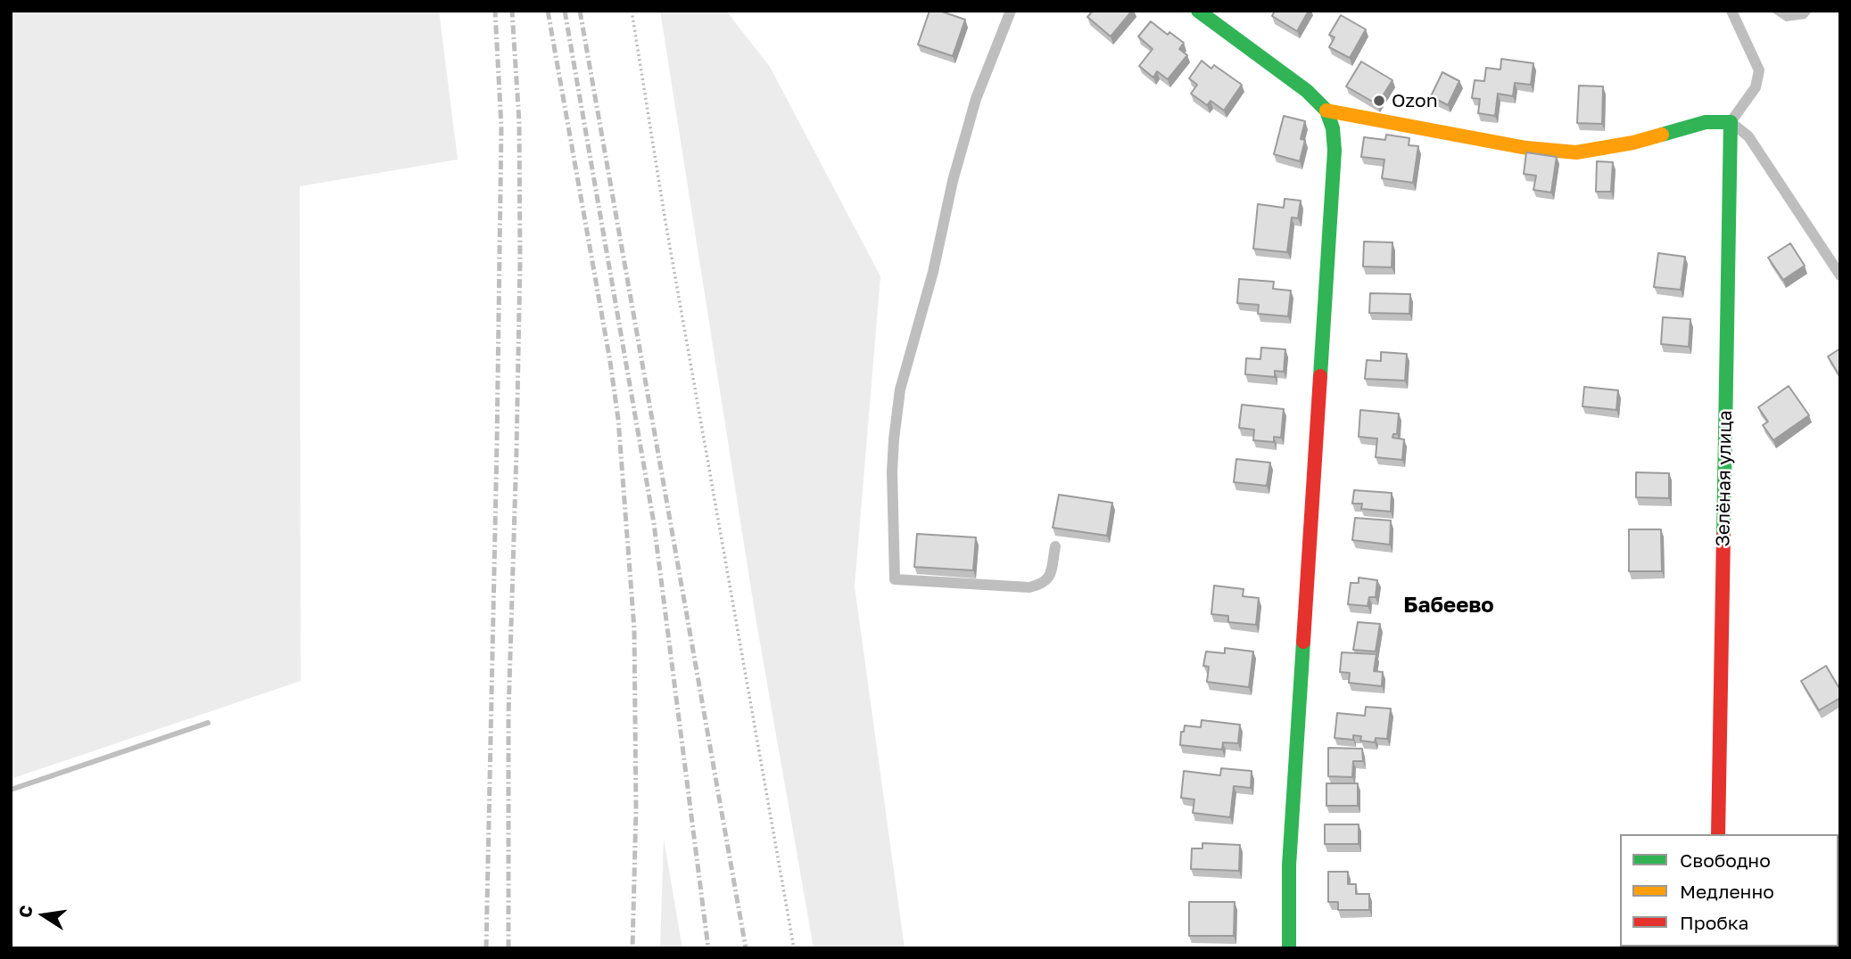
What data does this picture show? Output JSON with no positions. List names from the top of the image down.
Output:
{
  "streets": {
    "street": ["Зелёная улица"]
  },
  "districts": ["Бабеево"],
  "places": ["Ozon"],
  "legend": ["Свободно", "Медленно", "Пробка"],
  "north": "left"
}
